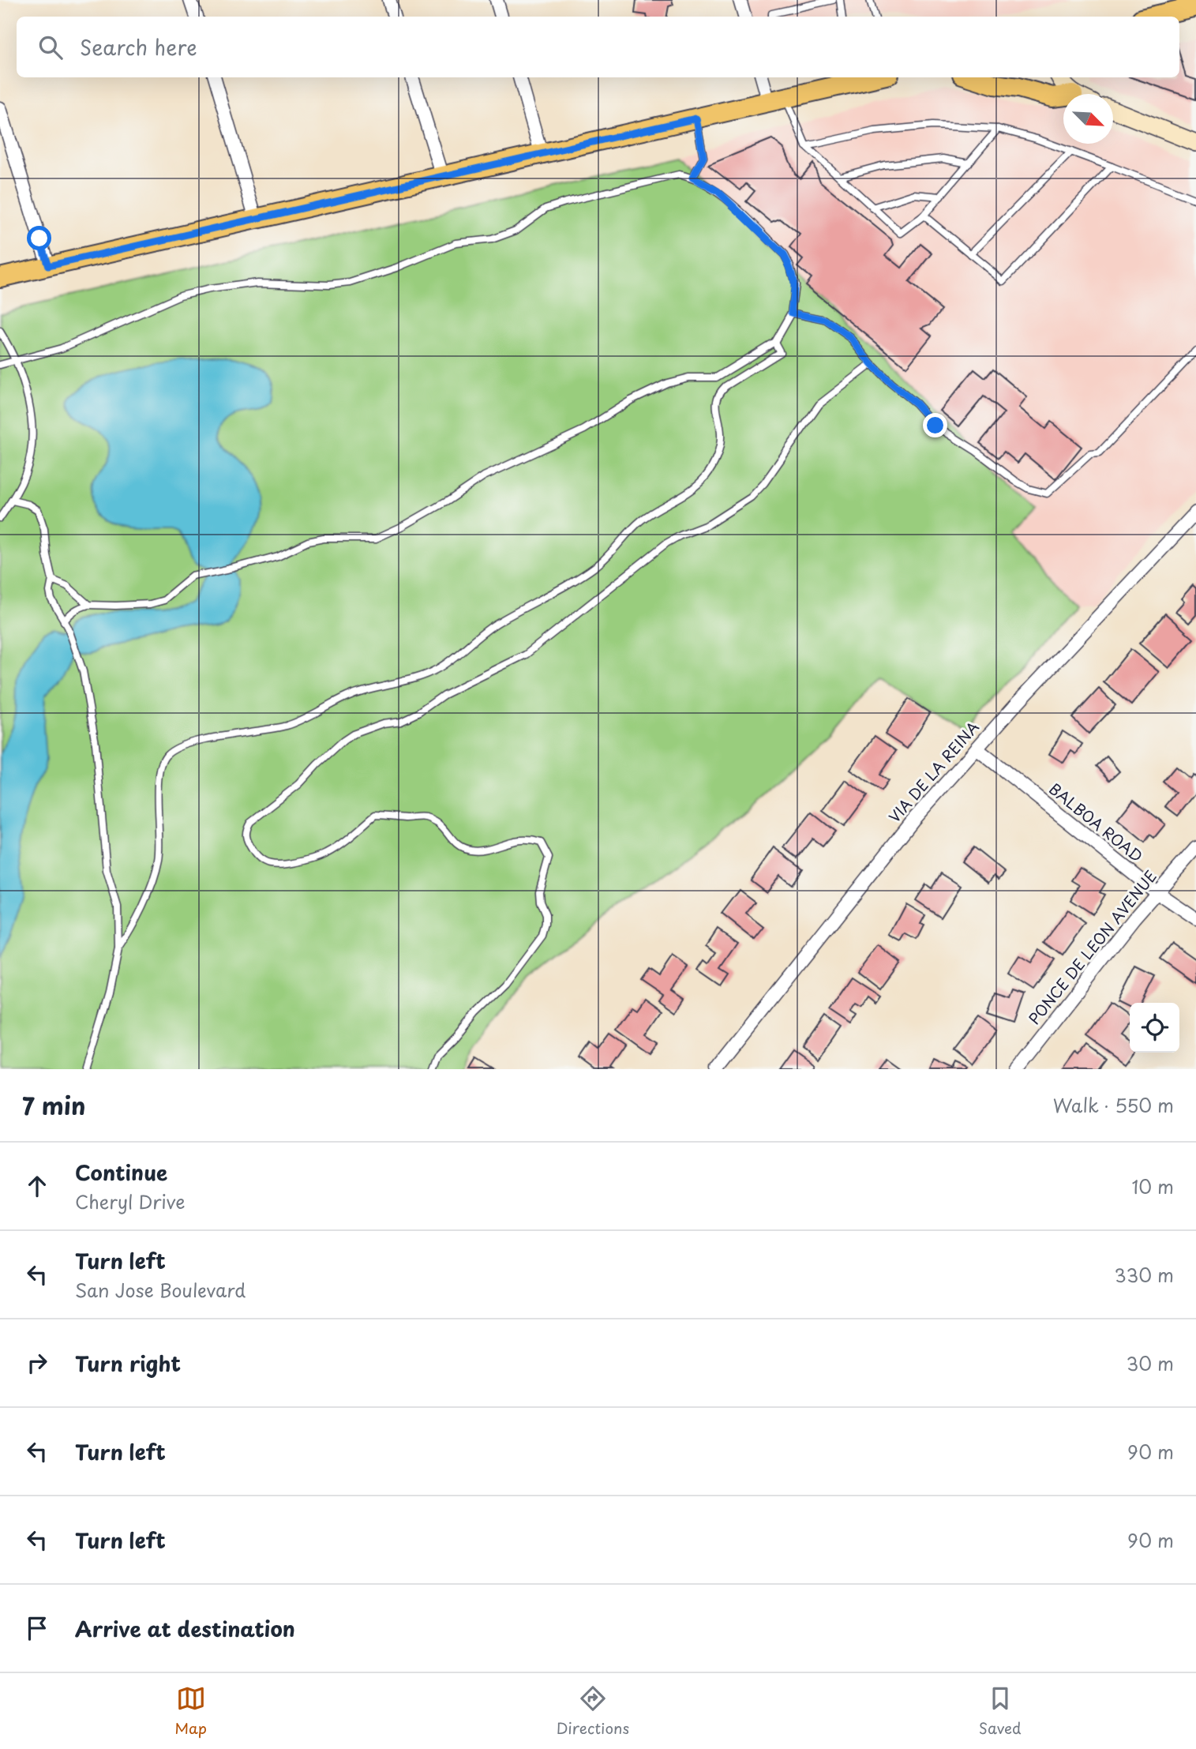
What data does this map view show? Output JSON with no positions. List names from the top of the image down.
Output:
{
  "streets": {
    "street": ["VIA DE LA REINA", "BALBOA ROAD", "PONCE DE LEON AVENUE"]
  },
  "crossings": [
    ["VIA DE LA REINA", "BALBOA ROAD"],
    ["BALBOA ROAD", "PONCE DE LEON AVENUE"]
  ],
  "north": "bottom right",
  "page": {
    "search": "Search here",
    "heading": ["7 min", "Walk · 550 m"],
    "list": [
      ["Continue", "Cheryl Drive", "10 m"],
      ["Turn left", "San Jose Boulevard", "330 m"],
      ["Turn right", "30 m"],
      ["Turn left", "90 m"],
      ["Turn left", "90 m"],
      "Arrive at destination"
    ],
    "nav": ["Map", "Directions", "Saved"]
  }
}
